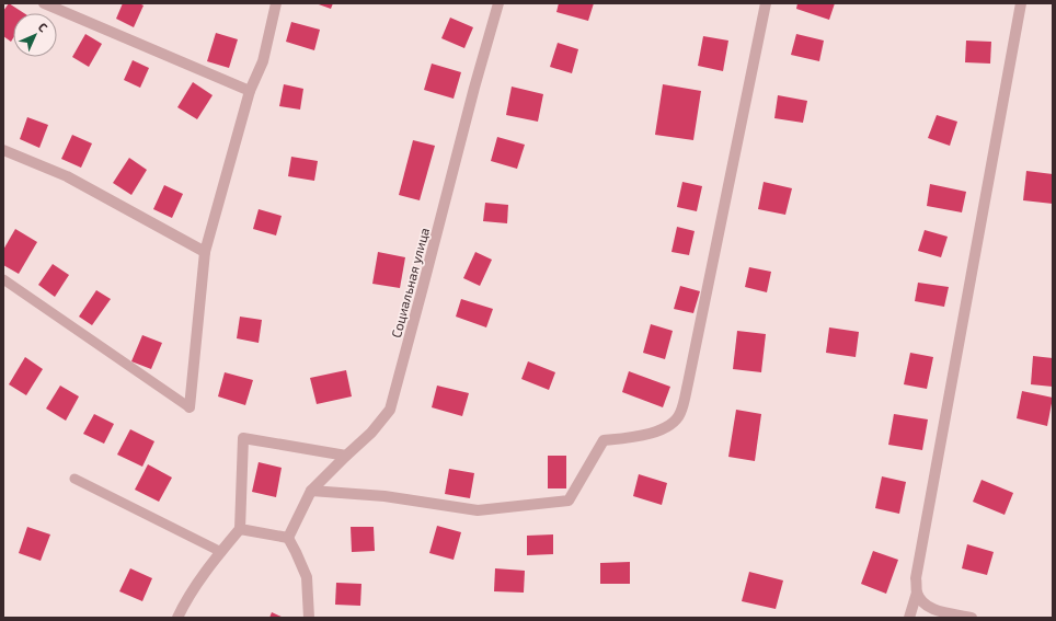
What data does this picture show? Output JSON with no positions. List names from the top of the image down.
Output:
{
  "streets": {
    "street": ["Социальная улица"]
  },
  "north": "top right"
}
